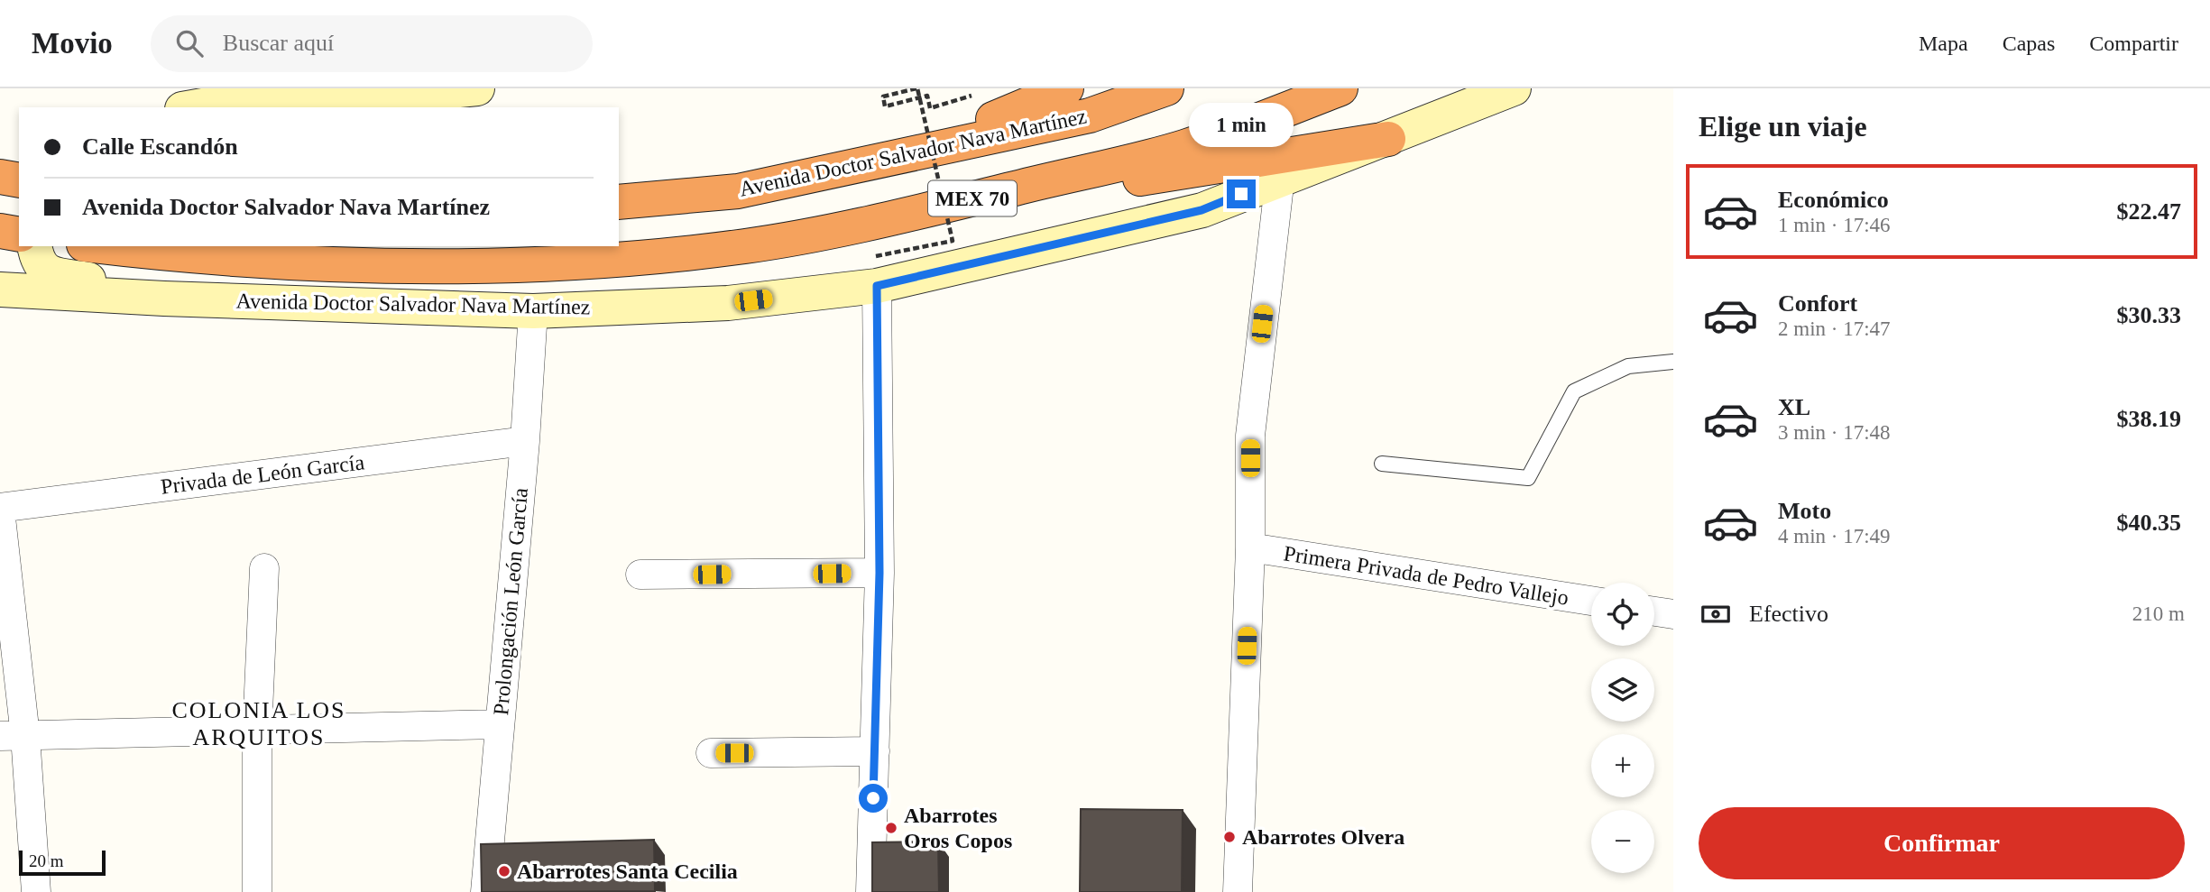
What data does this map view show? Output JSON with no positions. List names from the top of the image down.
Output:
{
  "streets": {
    "highway": ["Avenida Doctor Salvador Nava Martínez", "MEX 70"],
    "street": ["Privada de León García", "Primera Privada de Pedro Vallejo", "Prolongación León García"]
  },
  "crossings": [
    ["Avenida Doctor Salvador Nava Martínez", "Prolongación León García"],
    ["Privada de León García", "Prolongación León García"]
  ],
  "districts": ["COLONIA LOS ARQUITOS"],
  "places": ["Abarrotes Oros Copos", "Abarrotes Olvera", "Abarrotes Santa Cecilia"],
  "scale_bar": "20 m",
  "page": {
    "header": "Movio",
    "search": "Buscar aquí",
    "nav": ["Mapa", "Capas", "Compartir"],
    "heading": "Elige un viaje",
    "bubble": "1 min",
    "banner": ["Calle Escandón", "Avenida Doctor Salvador Nava Martínez"],
    "list": [
      {
        "name": "Económico",
        "note": "1 min · 17:46",
        "value": "$22.47"
      },
      {
        "name": "Confort",
        "note": "2 min · 17:47",
        "value": "$30.33"
      },
      {
        "name": "XL",
        "note": "3 min · 17:48",
        "value": "$38.19"
      },
      {
        "name": "Moto",
        "note": "4 min · 17:49",
        "value": "$40.35"
      }
    ],
    "pay": ["Efectivo", "210 m"],
    "map_buttons": ["+", "−"],
    "buttons": "Confirmar",
    "scale": "20 m"
  }
}
